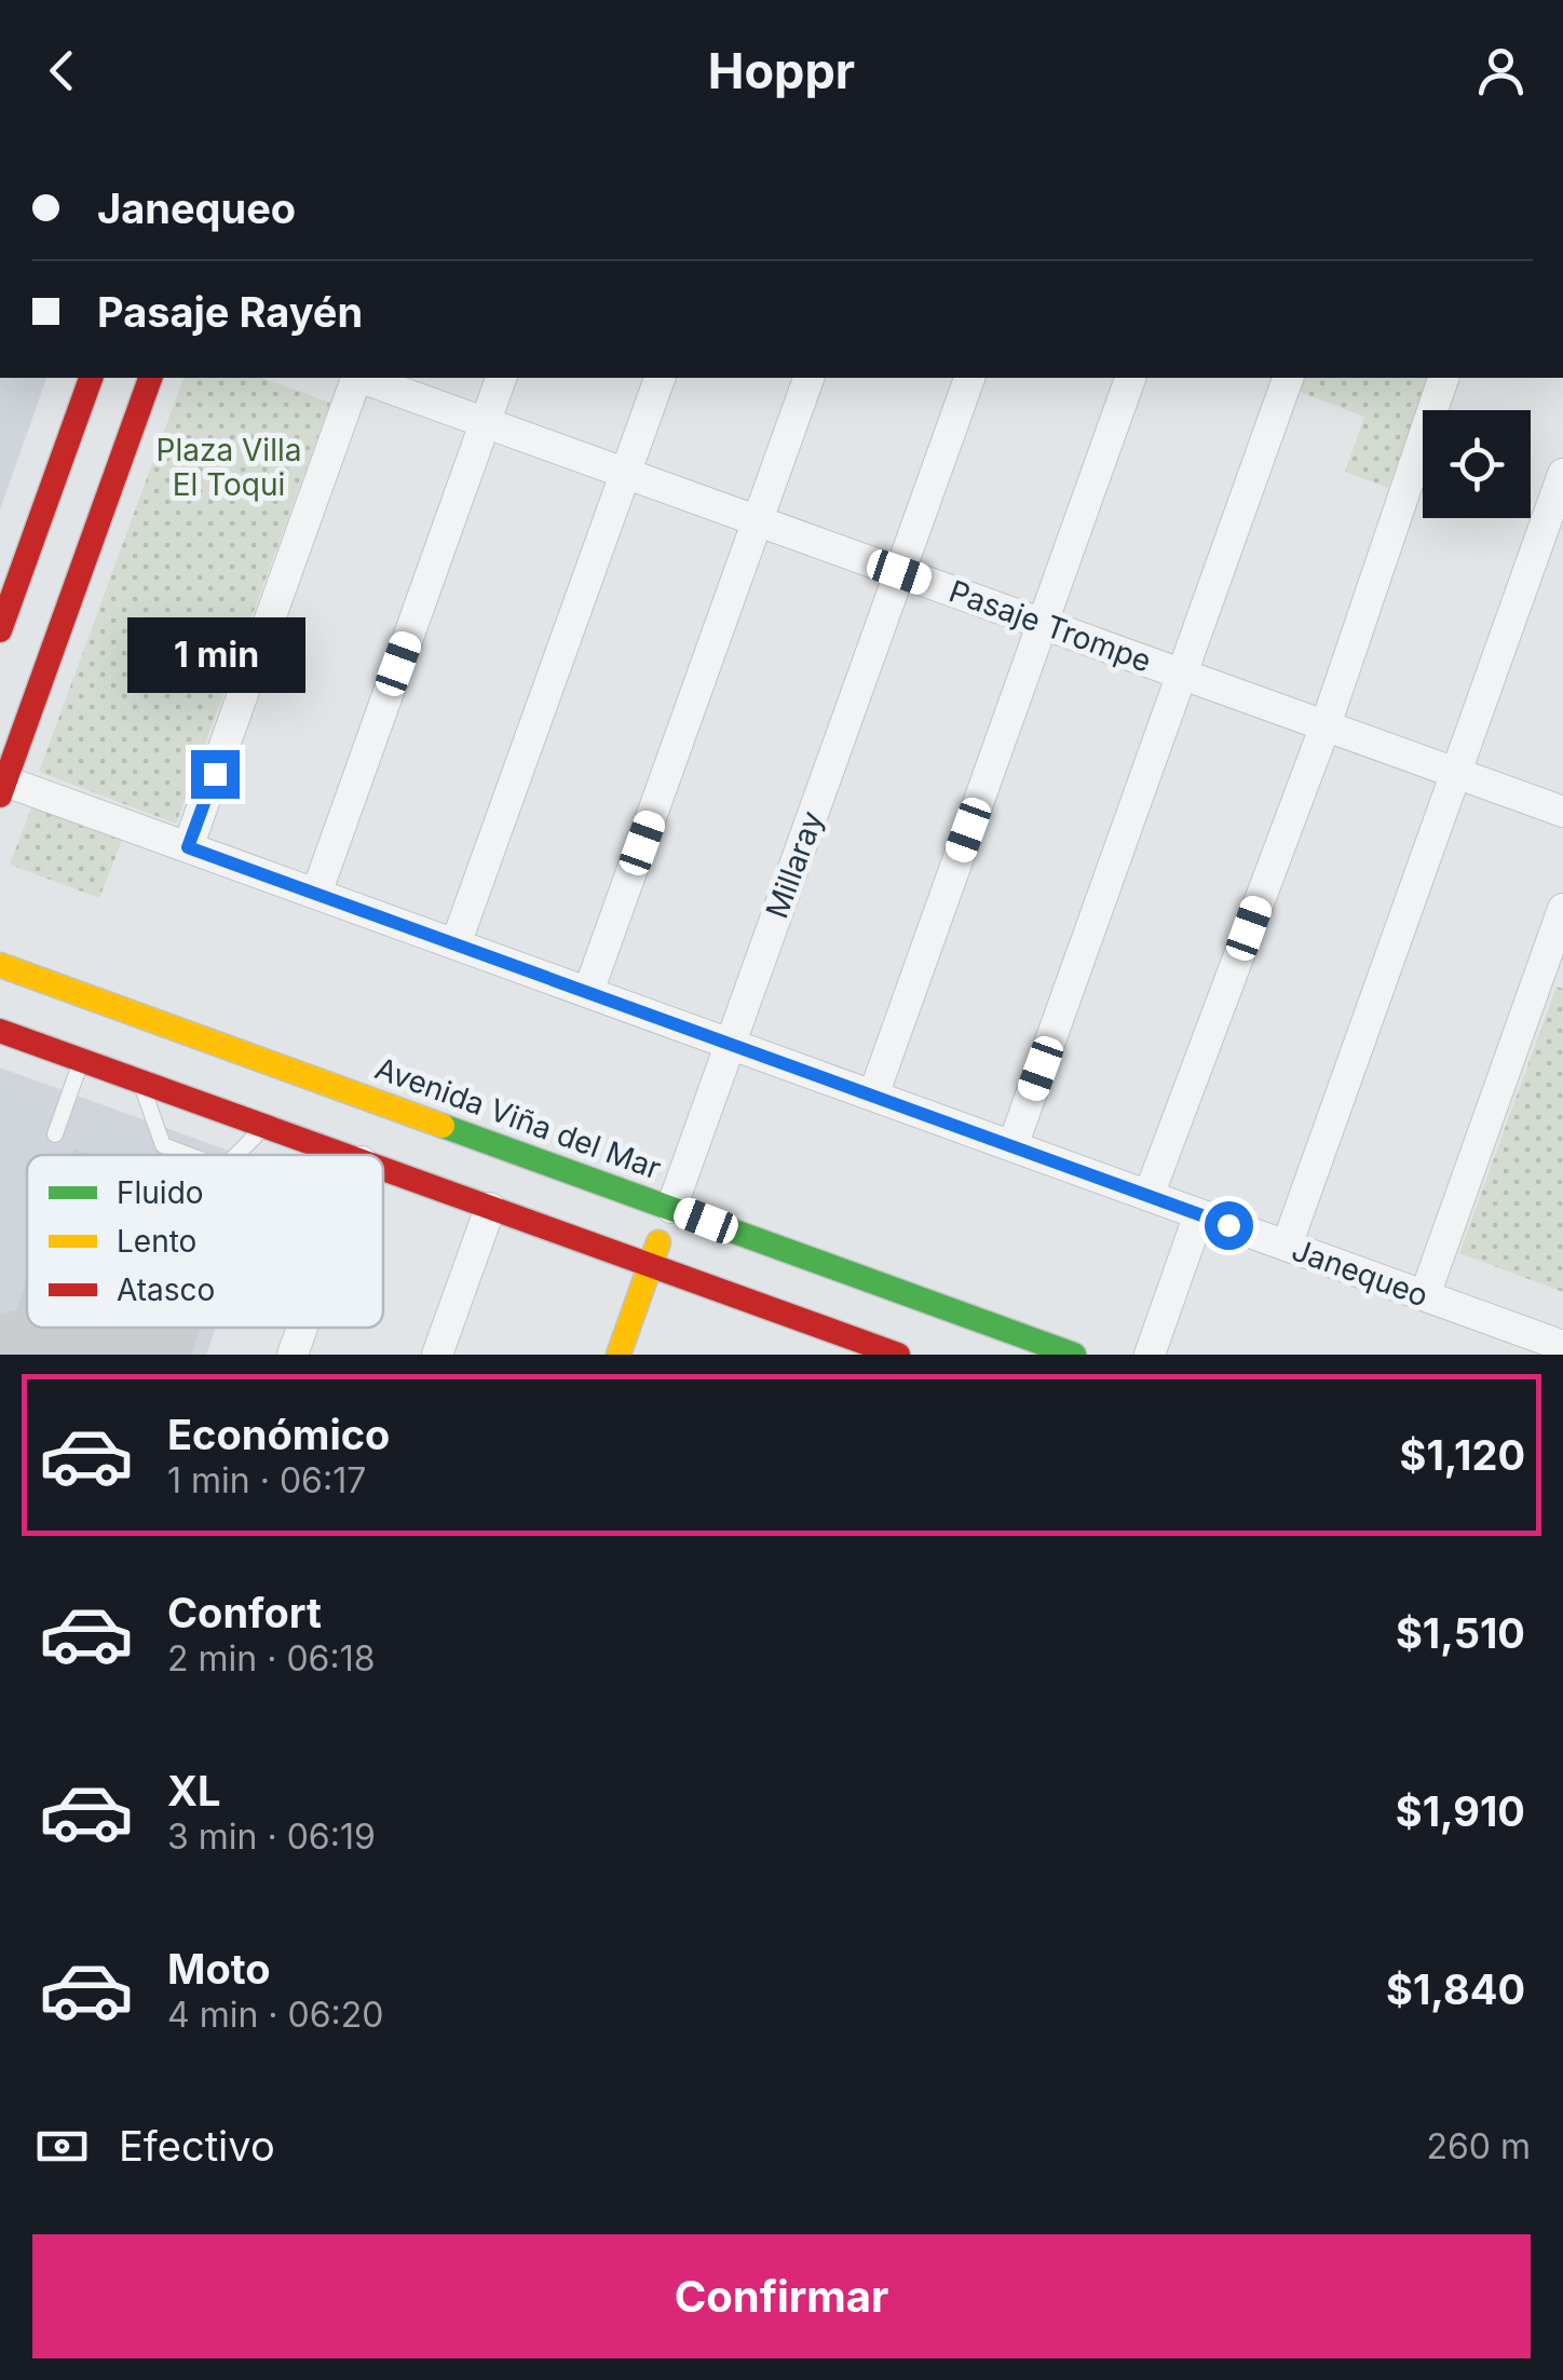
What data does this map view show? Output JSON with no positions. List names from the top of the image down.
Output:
{
  "streets": {
    "main road": ["Millaray", "Avenida Viña del Mar"],
    "street": ["Pasaje Trompe", "Janequeo"]
  },
  "crossings": [
    ["Pasaje Trompe", "Millaray"],
    ["Millaray", "Avenida Viña del Mar"],
    ["Millaray", "Janequeo"]
  ],
  "parks": ["Plaza Villa El Toqui"],
  "legend": ["Fluido", "Lento", "Atasco"],
  "page": {
    "header": "Hoppr",
    "banner": ["Janequeo", "Pasaje Rayén"],
    "bubble": "1 min",
    "list": [
      {
        "name": "Económico",
        "note": "1 min · 06:17",
        "value": "$1,120"
      },
      {
        "name": "Confort",
        "note": "2 min · 06:18",
        "value": "$1,510"
      },
      {
        "name": "XL",
        "note": "3 min · 06:19",
        "value": "$1,910"
      },
      {
        "name": "Moto",
        "note": "4 min · 06:20",
        "value": "$1,840"
      }
    ],
    "pay": ["Efectivo", "260 m"],
    "buttons": "Confirmar"
  }
}
